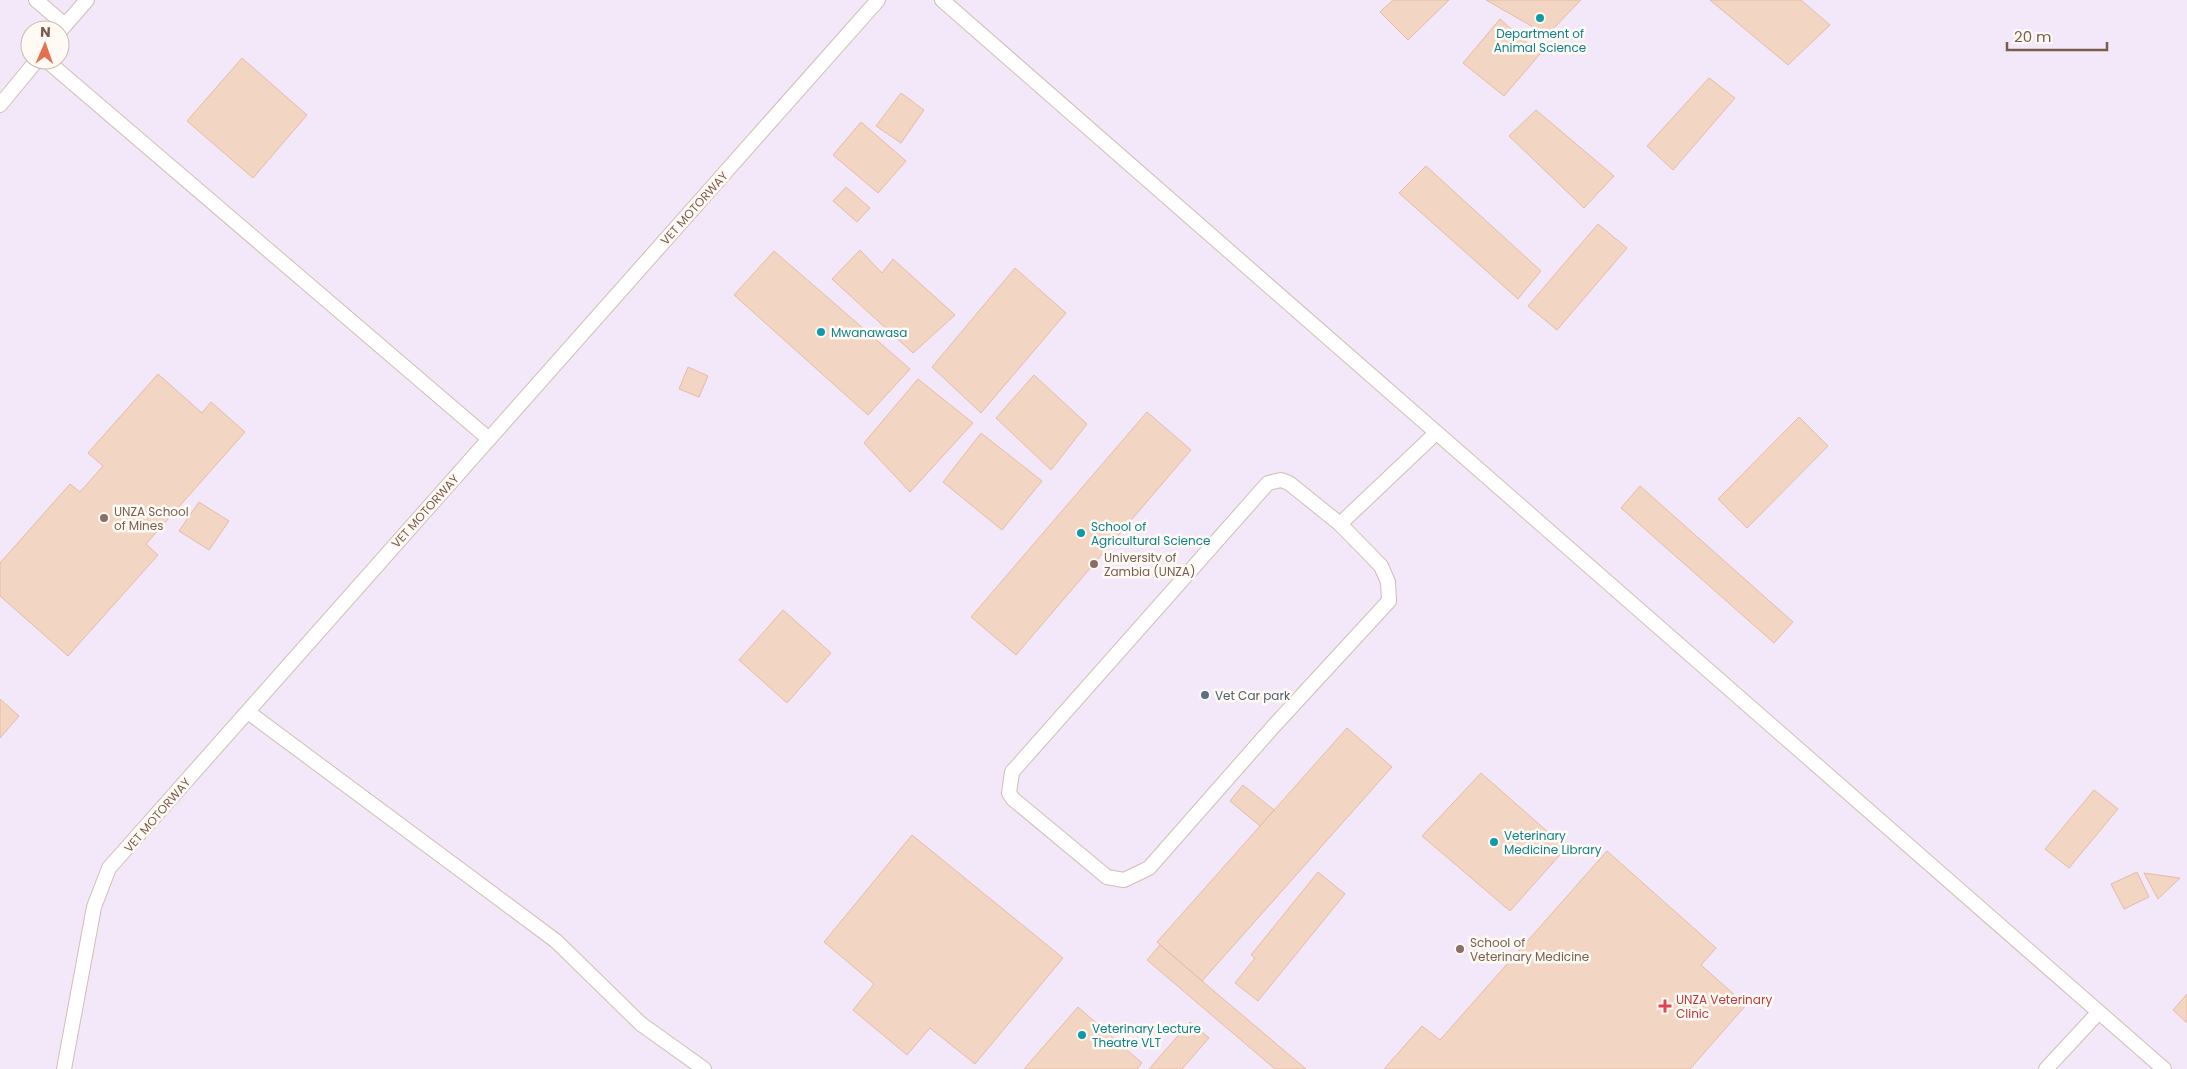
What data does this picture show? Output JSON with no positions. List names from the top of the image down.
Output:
{
  "streets": {
    "lane": ["VET MOTORWAY"]
  },
  "places": {
    "other": [
      "Department of Animal Science",
      "Mwanawasa",
      "UNZA School of Mines",
      "School of Agricultural Science",
      "University of Zambia (UNZA)",
      "Vet Car park",
      "Veterinary Medicine Library",
      "School of Veterinary Medicine",
      "Veterinary Lecture Theatre VLT"
    ],
    "health": ["UNZA Veterinary Clinic"]
  },
  "scale_bar": "20 m",
  "north": "top"
}
